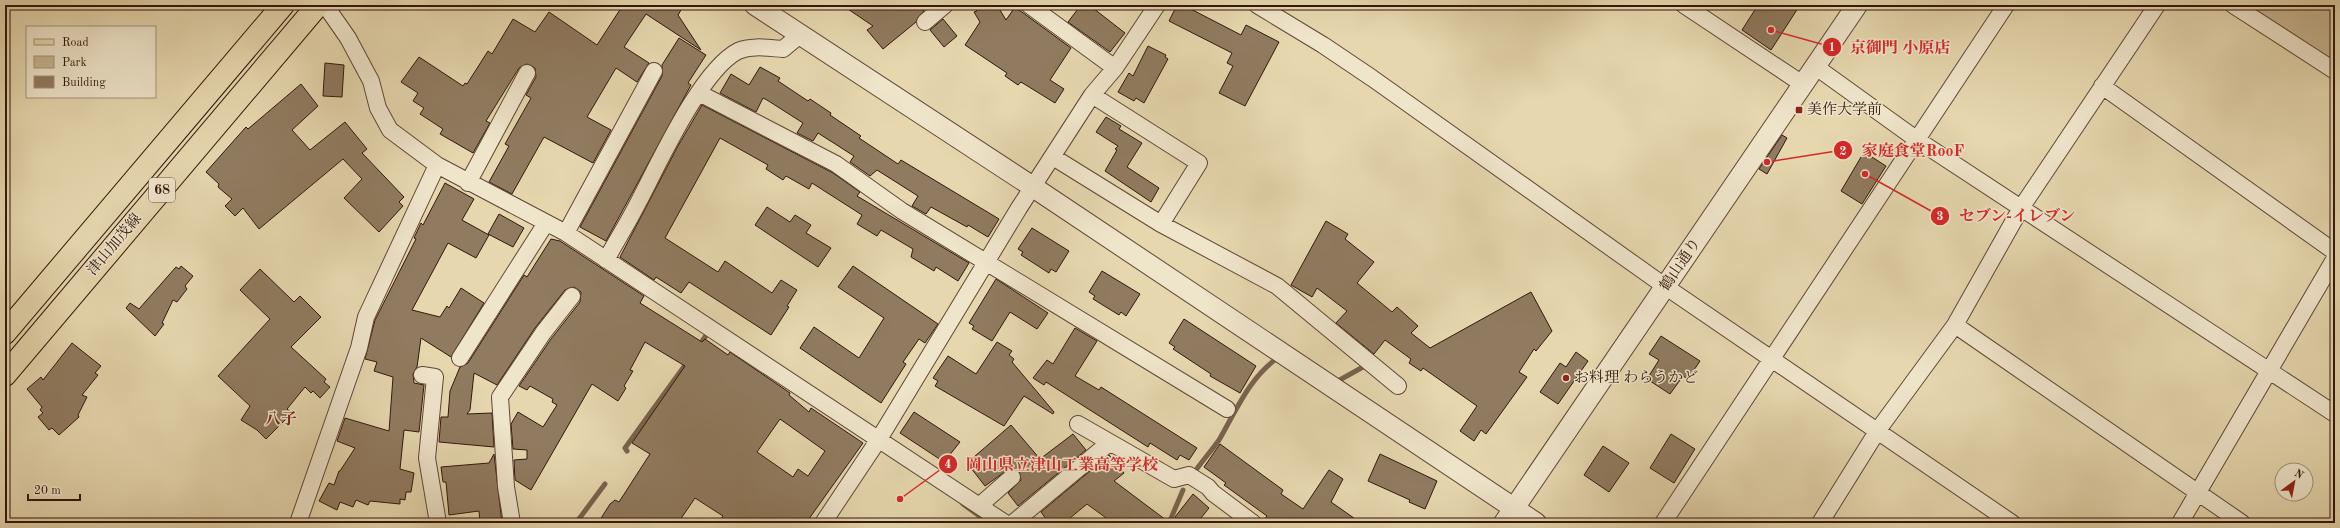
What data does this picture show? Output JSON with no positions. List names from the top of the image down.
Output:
{
  "streets": {
    "main road": ["68", "津山加茂線"],
    "street": ["鶴山通り"]
  },
  "districts": ["八子"],
  "places": {
    "other": [
      "京御門 小原店",
      "家庭食堂RooF",
      "セブン-イレブン",
      "お料理 わらうかど",
      "岡山県立津山工業高等学校"
    ],
    "transit": ["美作大学前"]
  },
  "legend": ["Road", "Park", "Building"],
  "scale_bar": "20 m",
  "north": "top right"
}
